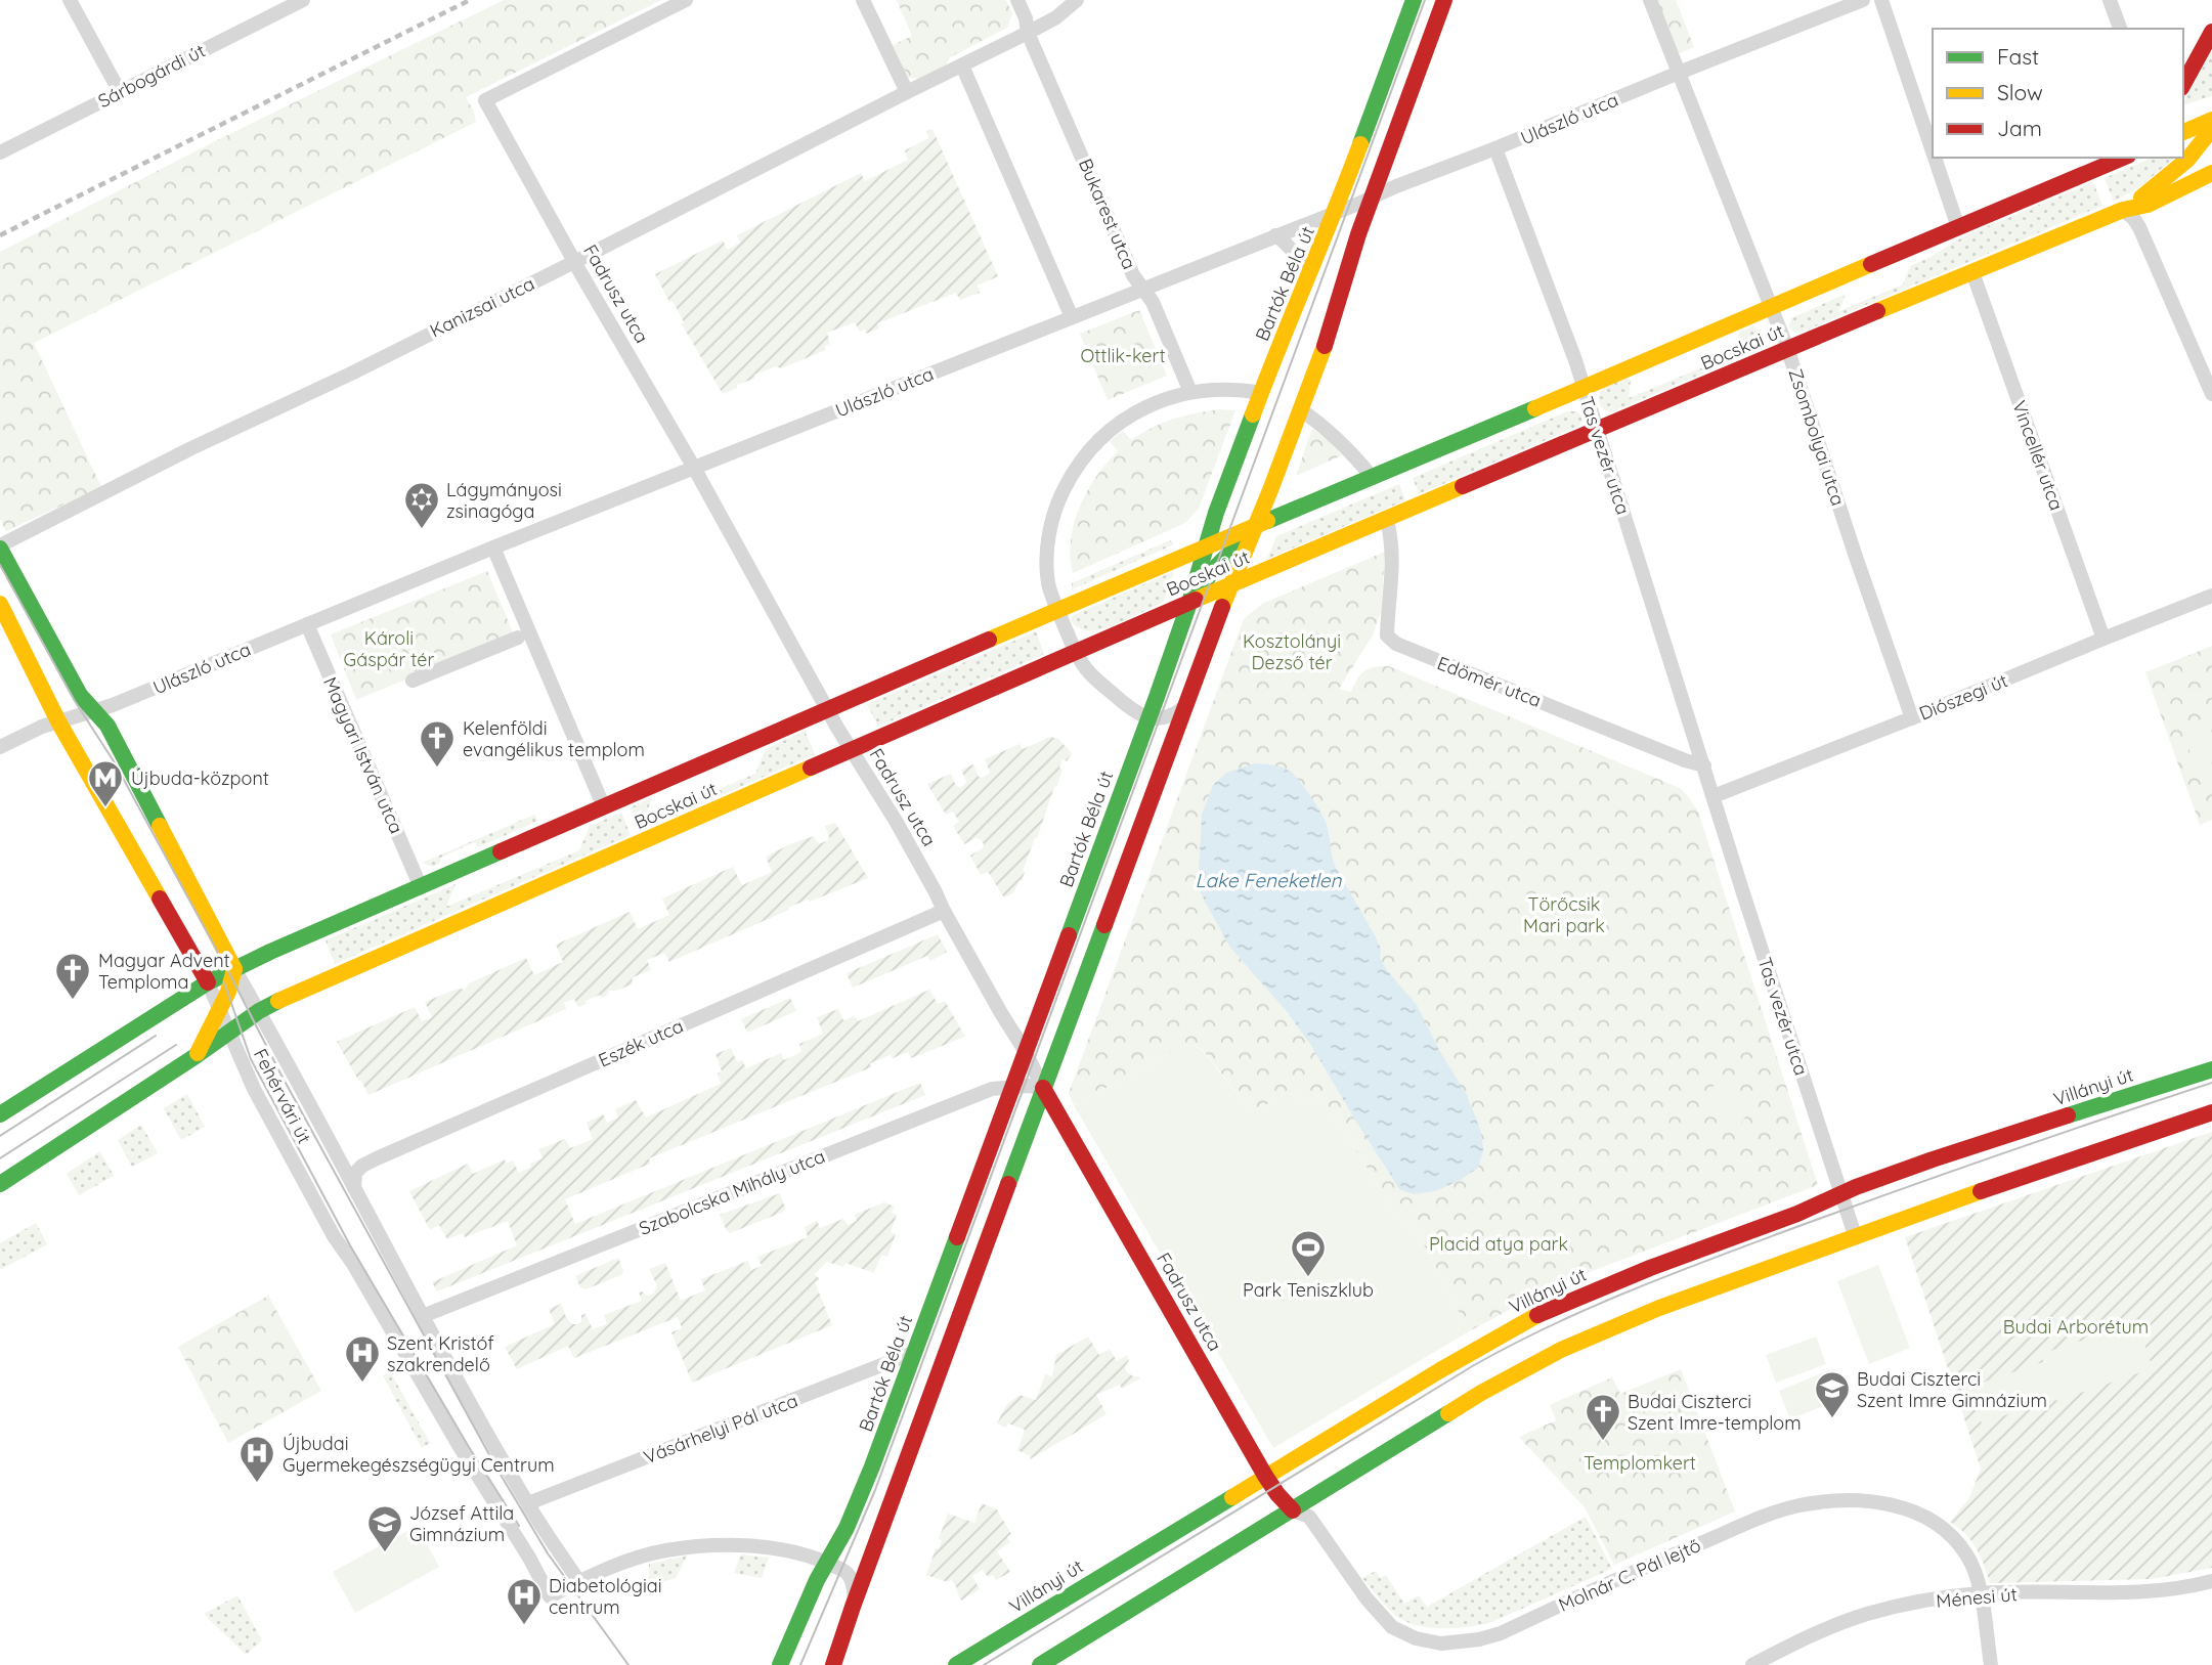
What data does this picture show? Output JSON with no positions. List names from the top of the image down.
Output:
{
  "streets": {
    "main road": [
      "Bartók Béla út",
      "Fadrusz utca",
      "Bocskai út",
      "Villányi út",
      "Fehérvári út"
    ],
    "street": [
      "Sárbogárdi út",
      "Ulászló utca",
      "Bukarest utca",
      "Kanizsai utca",
      "Zsombolyai utca",
      "Tas vezér utca",
      "Vincellér utca",
      "Edömér utca",
      "Diószegi út",
      "Magyari István utca",
      "Eszék utca",
      "Szabolcska Mihály utca",
      "Vásárhelyi Pál utca",
      "Molnár C. Pál lejtő",
      "Ménesi út"
    ]
  },
  "crossings": [
    ["Ulászló utca", "Bukarest utca"],
    ["Ulászló utca", "Bartók Béla út"],
    ["Ulászló utca", "Fadrusz utca"],
    ["Ulászló utca", "Zsombolyai utca"],
    ["Ulászló utca", "Tas vezér utca"],
    ["Ulászló utca", "Magyari István utca"],
    ["Ulászló utca", "Fehérvári út"],
    ["Bartók Béla út", "Fadrusz utca"],
    ["Bartók Béla út", "Bocskai út"],
    ["Bartók Béla út", "Szabolcska Mihály utca"],
    ["Bartók Béla út", "Vásárhelyi Pál utca"],
    ["Fadrusz utca", "Kanizsai utca"],
    ["Fadrusz utca", "Bocskai út"],
    ["Fadrusz utca", "Eszék utca"],
    ["Fadrusz utca", "Villányi út"],
    ["Fadrusz utca", "Szabolcska Mihály utca"],
    ["Fadrusz utca", "Molnár C. Pál lejtő"],
    ["Kanizsai utca", "Fehérvári út"],
    ["Bocskai út", "Zsombolyai utca"],
    ["Bocskai út", "Tas vezér utca"],
    ["Bocskai út", "Vincellér utca"],
    ["Bocskai út", "Edömér utca"],
    ["Bocskai út", "Magyari István utca"],
    ["Bocskai út", "Fehérvári út"],
    ["Zsombolyai utca", "Diószegi út"],
    ["Tas vezér utca", "Edömér utca"],
    ["Tas vezér utca", "Diószegi út"],
    ["Tas vezér utca", "Villányi út"],
    ["Vincellér utca", "Diószegi út"],
    ["Eszék utca", "Fehérvári út"],
    ["Fehérvári út", "Szabolcska Mihály utca"],
    ["Fehérvári út", "Vásárhelyi Pál utca"],
    ["Molnár C. Pál lejtő", "Ménesi út"]
  ],
  "water": ["Lake Feneketlen"],
  "parks": [
    "Ottlik-kert",
    "Károli Gáspár tér",
    "Kosztolányi Dezső tér",
    "Törőcsik Mari park",
    "Placid atya park",
    "Budai Arborétum",
    "Templomkert"
  ],
  "places": {
    "synagogue": ["Lágymányosi zsinagóga"],
    "church": ["Kelenföldi evangélikus templom", "Magyar Advent Temploma", "Budai Ciszterci Szent Imre-templom"],
    "metro station": ["Újbuda-központ"],
    "sports": ["Park Teniszklub"],
    "hospital": ["Szent Kristóf szakrendelő", "Újbudai Gyermekegészségügyi Centrum", "Diabetológiai centrum"],
    "school or university": ["Budai Ciszterci Szent Imre Gimnázium", "József Attila Gimnázium"]
  },
  "legend": ["Fast", "Slow", "Jam"]
}
